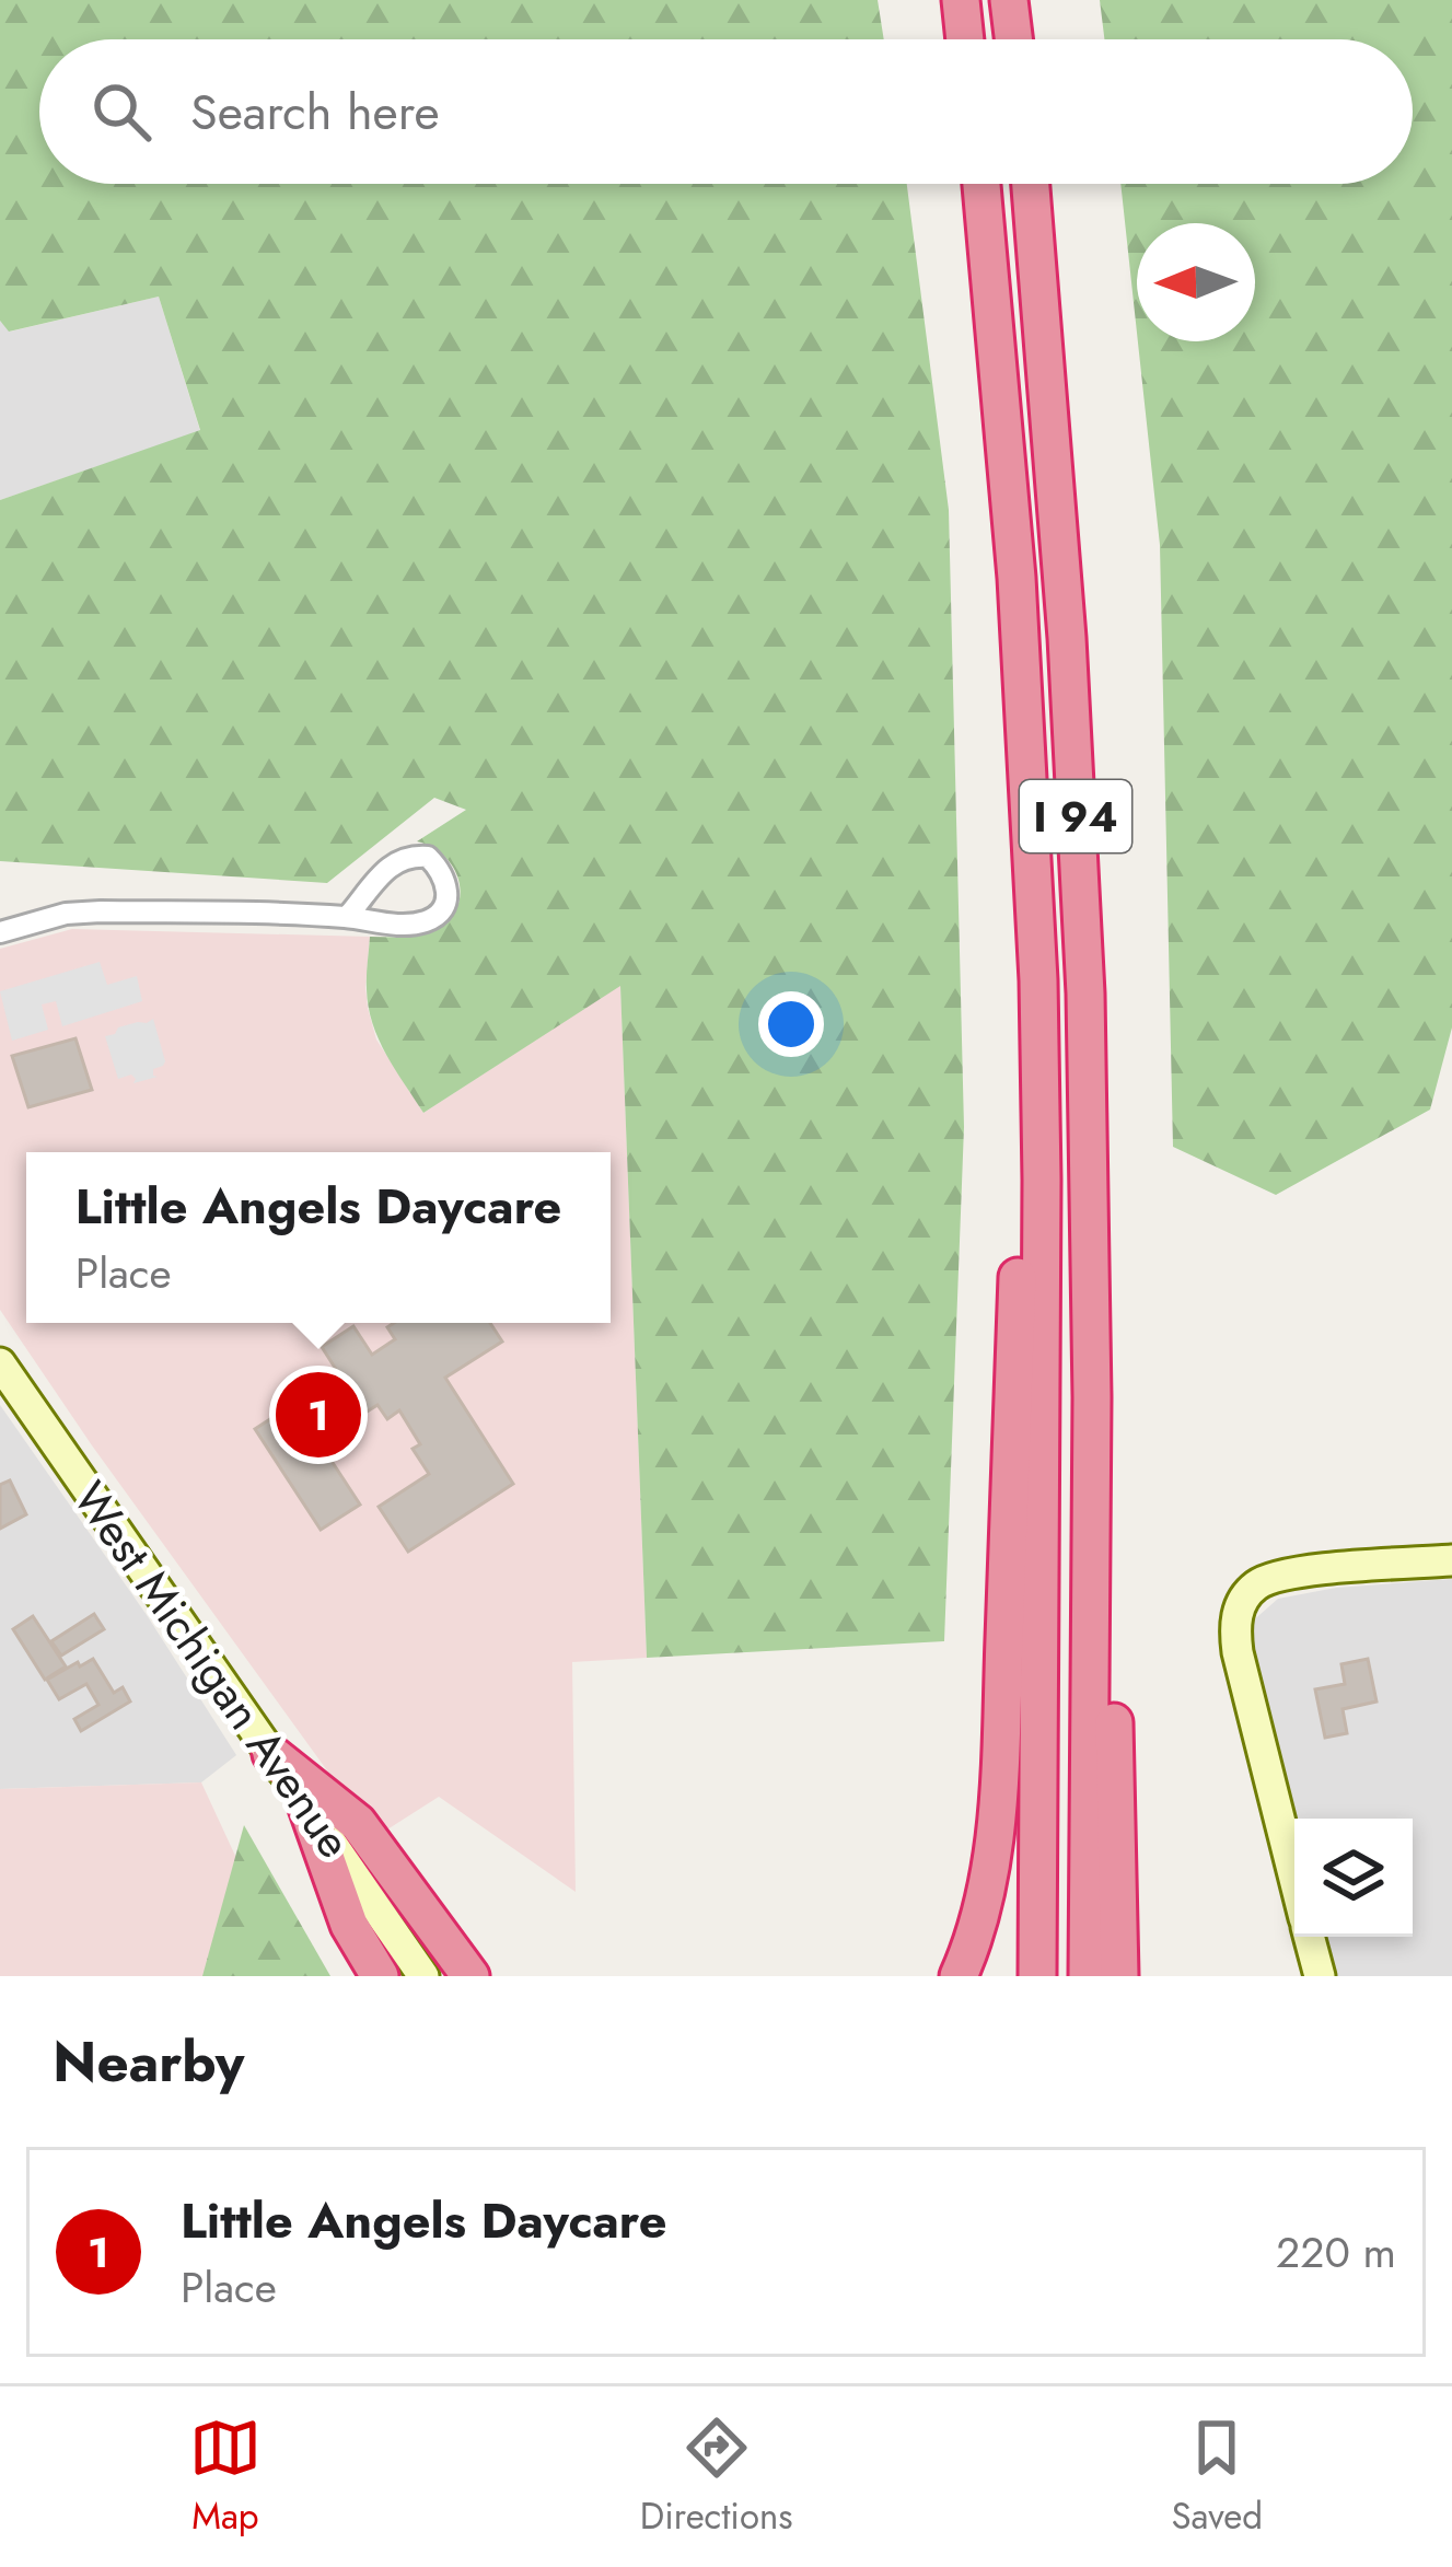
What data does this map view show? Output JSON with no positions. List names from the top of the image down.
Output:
{
  "streets": {
    "highway": ["I 94"],
    "main road": ["West Michigan Avenue"]
  },
  "north": "left",
  "page": {
    "search": "Search here",
    "popup": ["Little Angels Daycare", "Place"],
    "pins": "1",
    "heading": "Nearby",
    "list": [
      {
        "mark": "1",
        "name": "Little Angels Daycare",
        "note": "Place",
        "value": "220 m"
      }
    ],
    "nav": ["Map", "Directions", "Saved"]
  }
}
